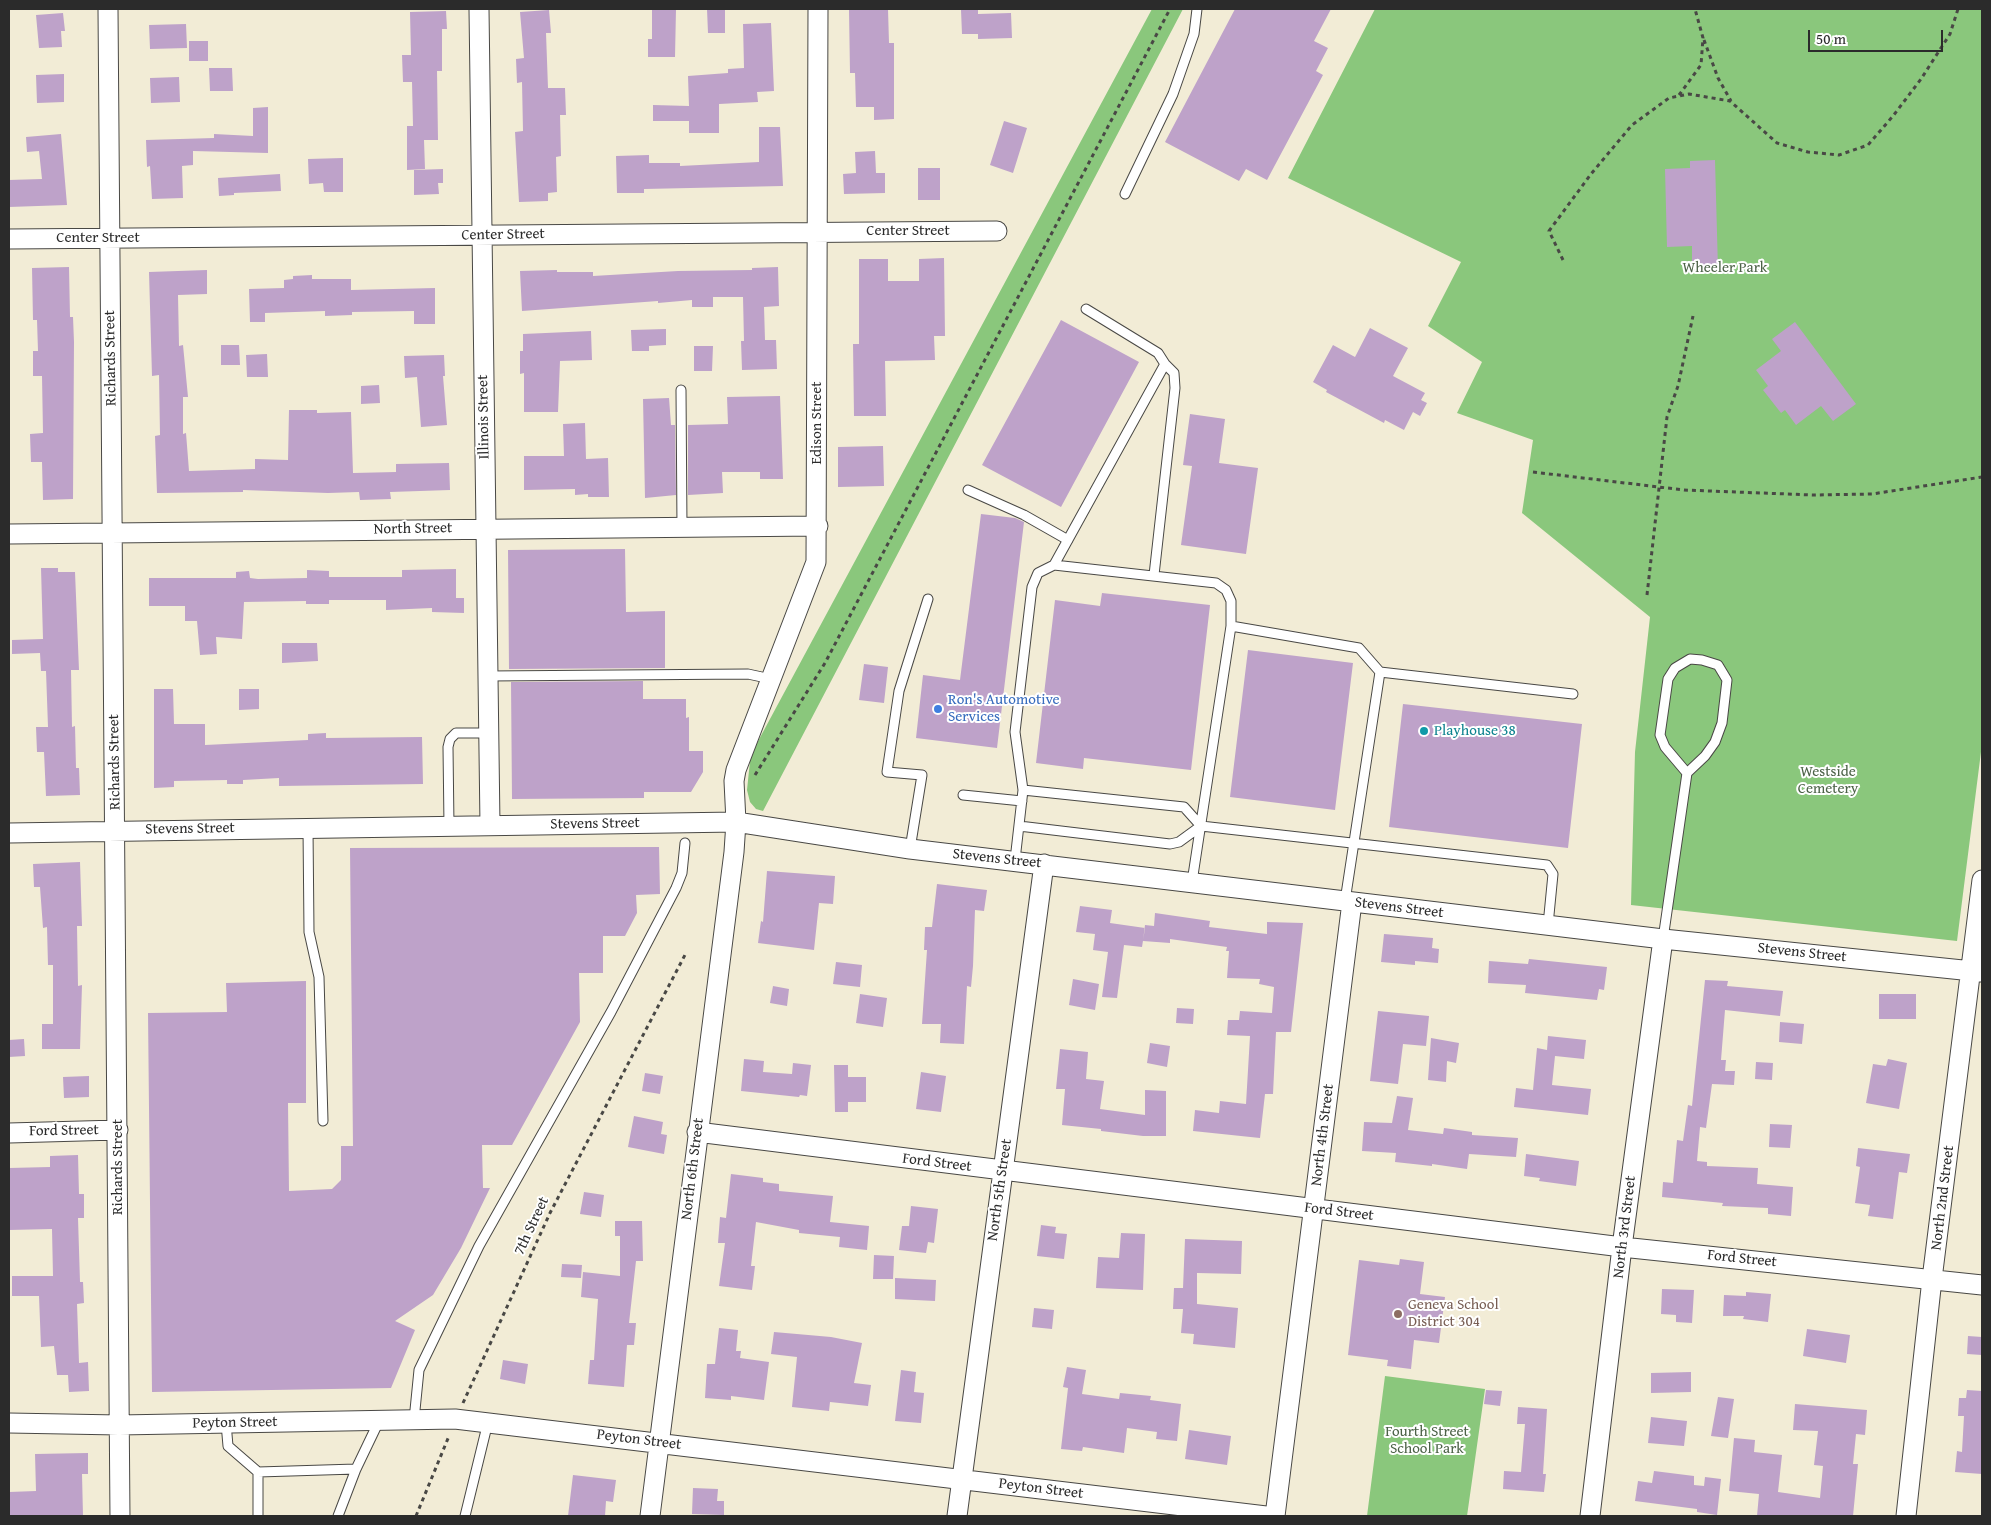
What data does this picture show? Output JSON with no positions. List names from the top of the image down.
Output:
{
  "streets": {
    "street": [
      "Center Street",
      "Richards Street",
      "Illinois Street",
      "Edison Street",
      "North Street",
      "Stevens Street",
      "Ford Street",
      "North 4th Street",
      "North 6th Street",
      "North 5th Street",
      "North 2nd Street",
      "North 3rd Street",
      "Peyton Street"
    ],
    "path": ["7th Street"]
  },
  "crossings": [
    ["Center Street", "Richards Street"],
    ["Center Street", "Illinois Street"],
    ["Center Street", "Edison Street"],
    ["Richards Street", "North Street"],
    ["Richards Street", "Stevens Street"],
    ["Richards Street", "Ford Street"],
    ["Richards Street", "Peyton Street"],
    ["Illinois Street", "North Street"],
    ["Illinois Street", "Stevens Street"],
    ["Edison Street", "North Street"],
    ["Edison Street", "Stevens Street"],
    ["Edison Street", "North 6th Street"],
    ["Stevens Street", "North 4th Street"],
    ["Stevens Street", "North 6th Street"],
    ["Stevens Street", "North 5th Street"],
    ["Stevens Street", "North 2nd Street"],
    ["Stevens Street", "North 3rd Street"],
    ["Ford Street", "North 4th Street"],
    ["Ford Street", "North 6th Street"],
    ["Ford Street", "North 5th Street"],
    ["Ford Street", "North 2nd Street"],
    ["Ford Street", "North 3rd Street"],
    ["North 6th Street", "Peyton Street"],
    ["North 5th Street", "Peyton Street"],
    ["7th Street", "Peyton Street"]
  ],
  "parks": ["Wheeler Park", "Westside Cemetery", "Fourth Street School Park"],
  "places": ["Ron's Automotive Services", "Playhouse 38", "Geneva School District 304"],
  "scale_bar": "50 m"
}
